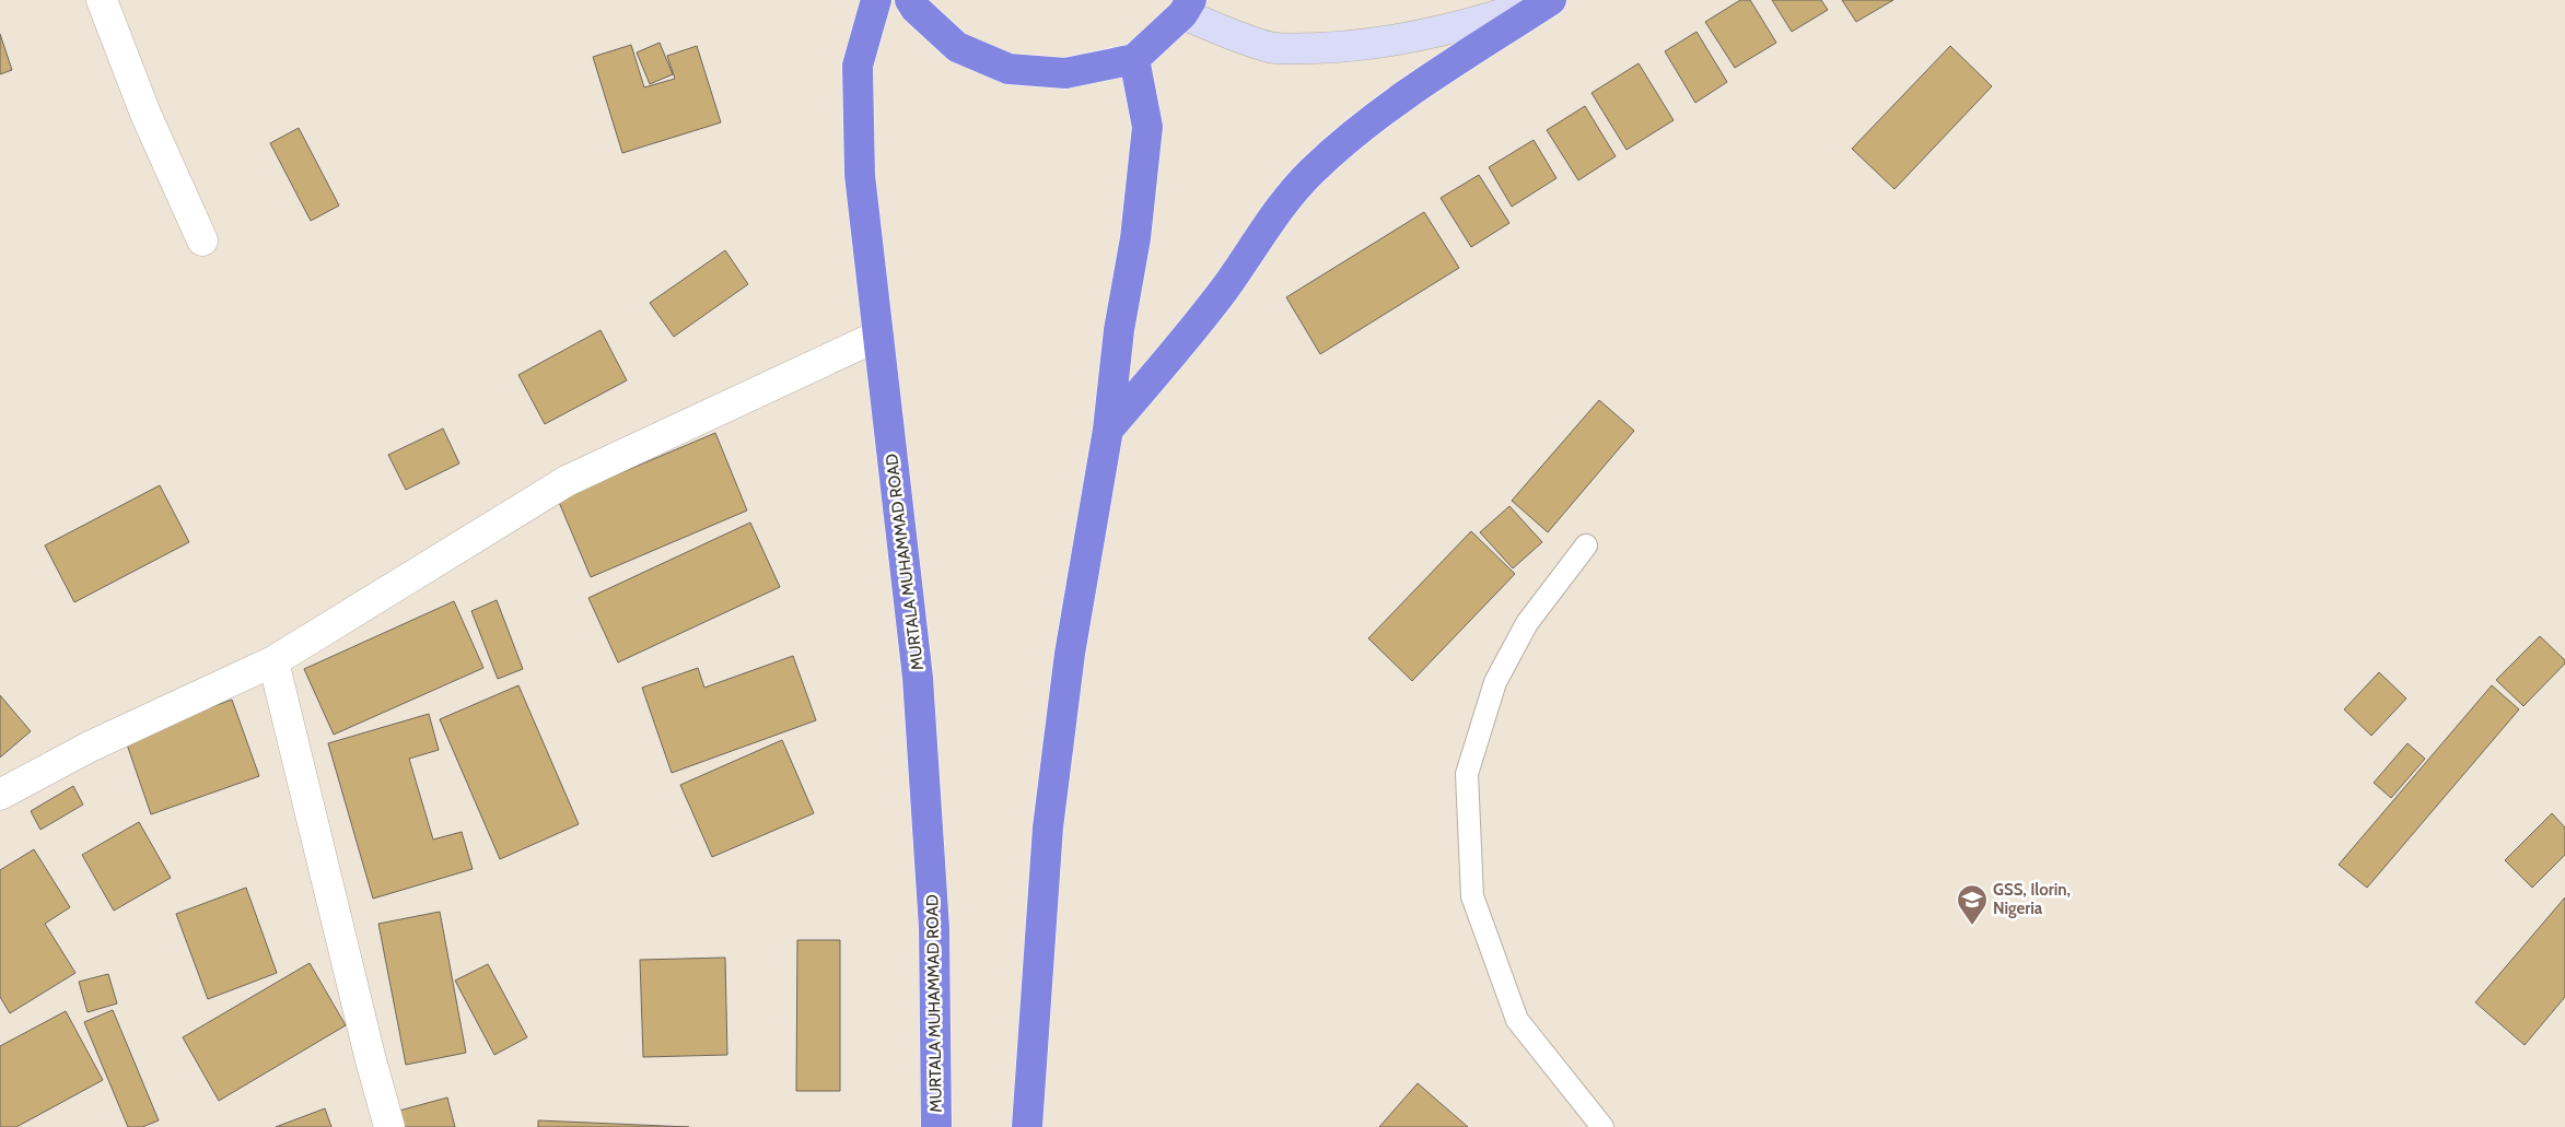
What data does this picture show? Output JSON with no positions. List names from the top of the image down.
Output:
{
  "streets": {
    "highway": ["MURTALA MUHAMMAD ROAD"]
  },
  "places": {
    "school or university": ["GSS, Ilorin, Nigeria"]
  }
}
